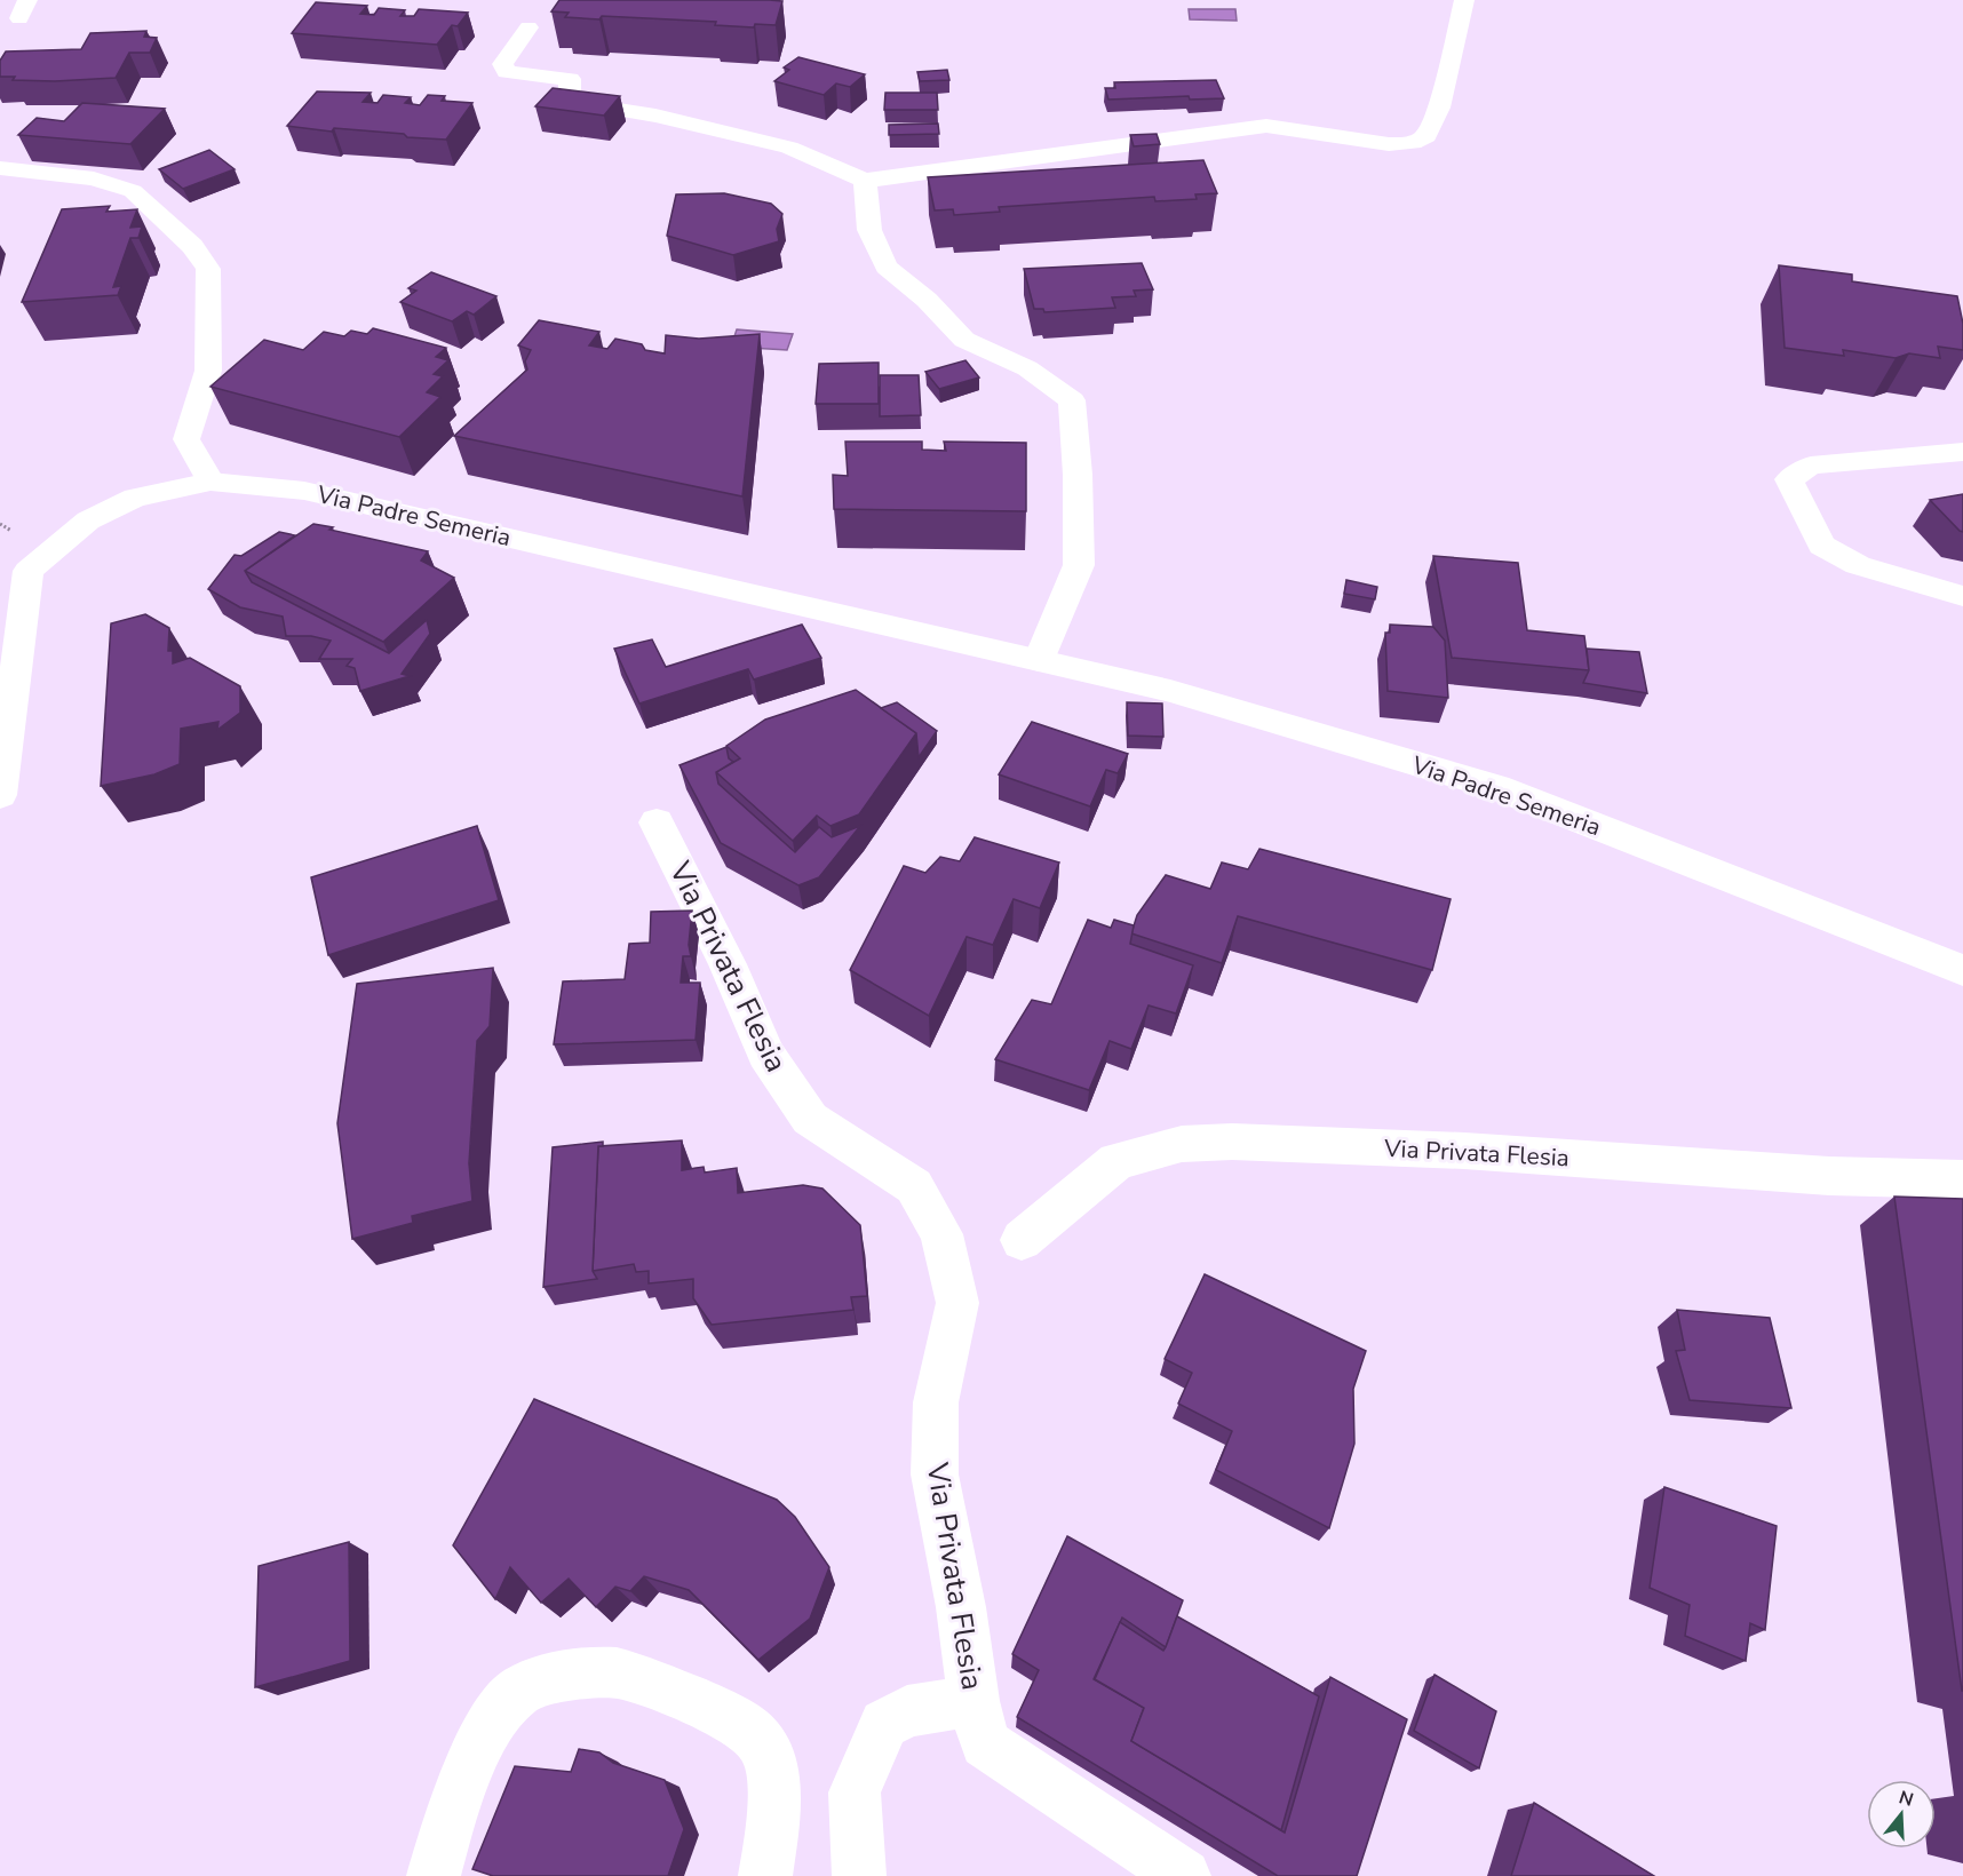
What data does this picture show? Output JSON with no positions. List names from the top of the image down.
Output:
{
  "streets": {
    "street": ["Via Padre Semeria", "Via Privata Flesia"]
  },
  "north": "top"
}
